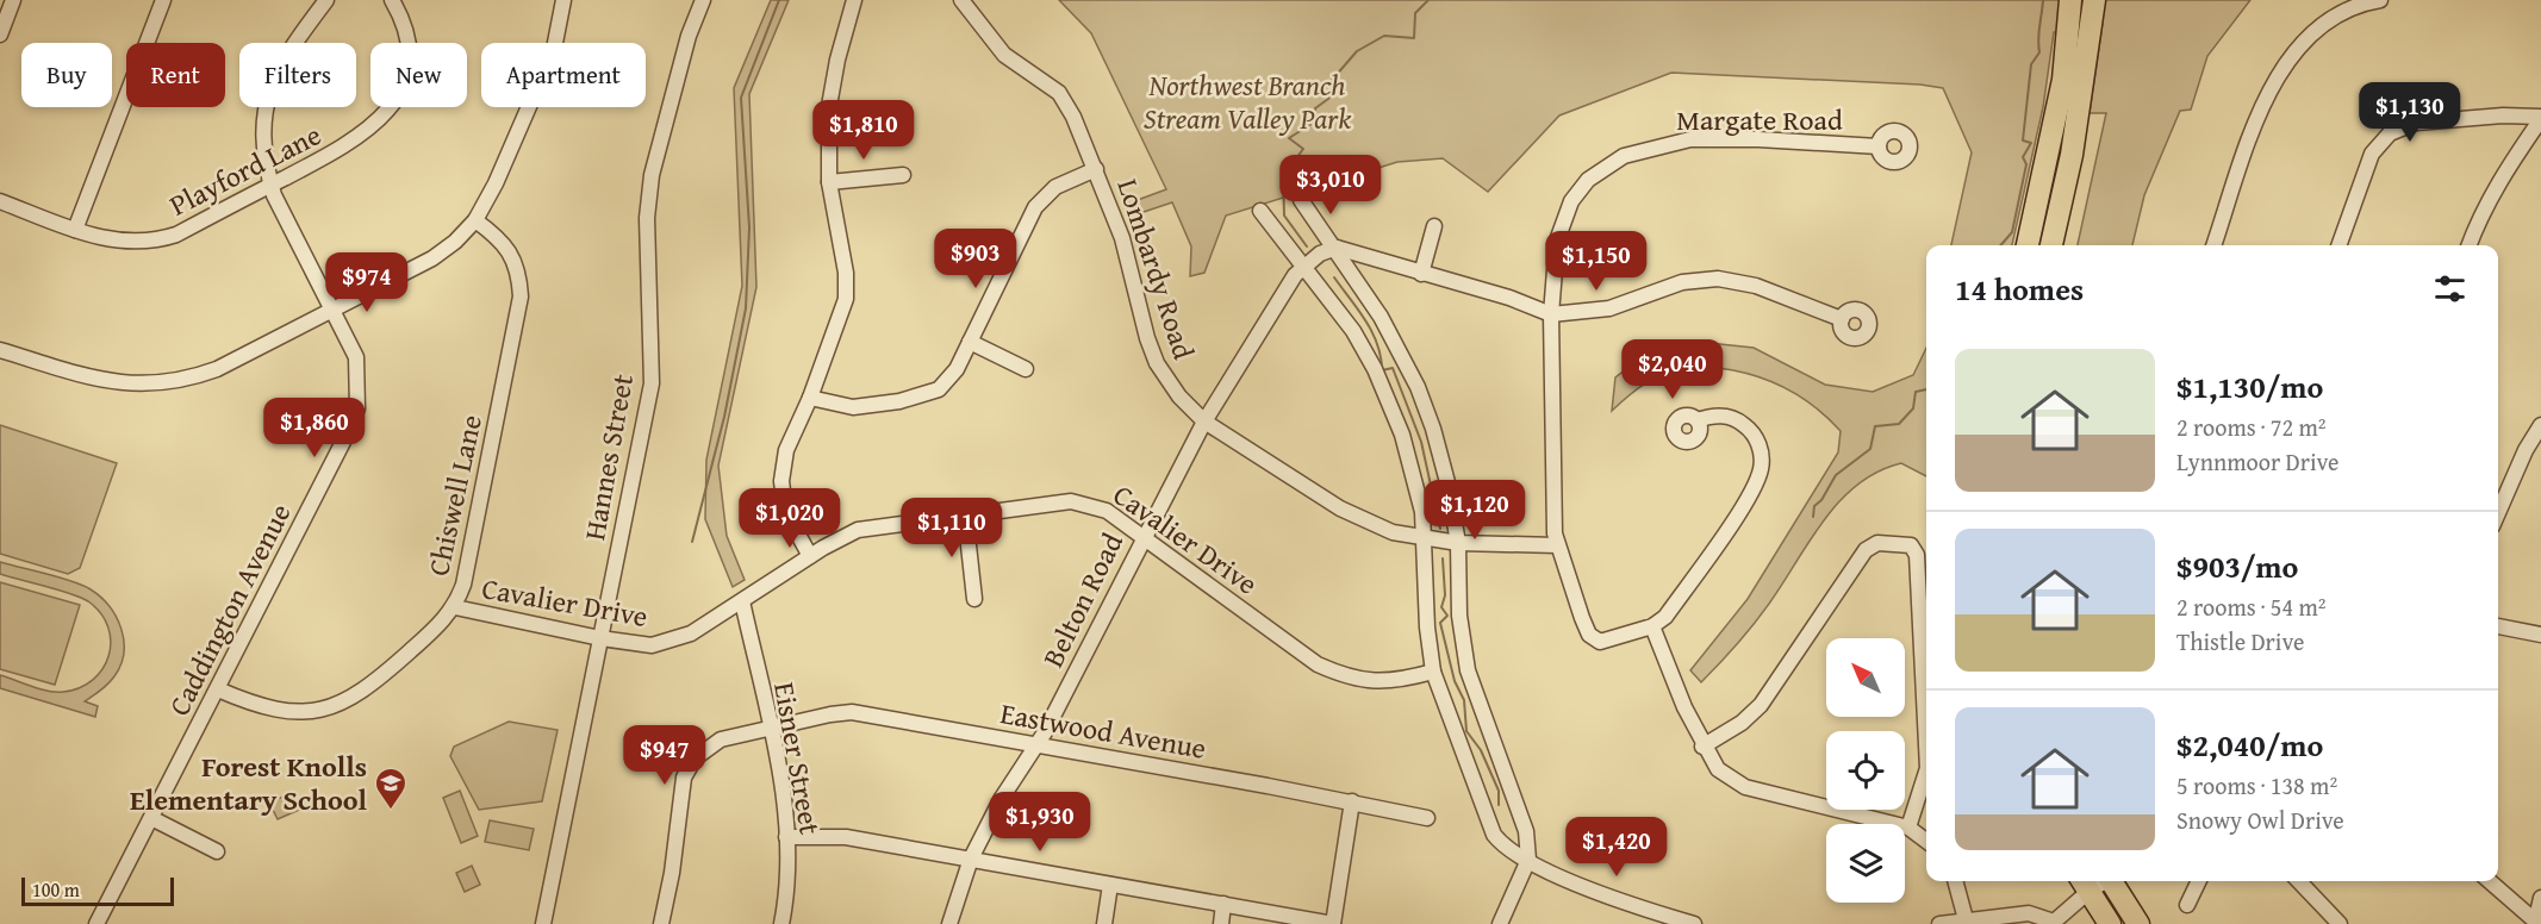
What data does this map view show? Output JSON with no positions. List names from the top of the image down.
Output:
{
  "streets": {
    "street": [
      "Margate Road",
      "Playford Lane",
      "Lombardy Road",
      "Hannes Street",
      "Chiswell Lane",
      "Cavalier Drive",
      "Belton Road",
      "Caddington Avenue",
      "Eastwood Avenue",
      "Eisner Street"
    ]
  },
  "crossings": [
    ["Margate Road", "Lombardy Road"],
    ["Playford Lane", "Caddington Avenue"],
    ["Lombardy Road", "Belton Road"],
    ["Hannes Street", "Cavalier Drive"],
    ["Chiswell Lane", "Cavalier Drive"],
    ["Chiswell Lane", "Caddington Avenue"],
    ["Cavalier Drive", "Belton Road"],
    ["Cavalier Drive", "Eisner Street"],
    ["Belton Road", "Eastwood Avenue"],
    ["Eastwood Avenue", "Eisner Street"]
  ],
  "parks": ["Northwest Branch Stream Valley Park"],
  "places": {
    "school or university": ["Forest Knolls Elementary School"]
  },
  "scale_bar": "100 m",
  "north": "top left",
  "page": {
    "chip": [
      "Buy",
      "Rent",
      "Filters",
      "New",
      "Apartment"
    ],
    "price": [
      "$1,130",
      "$1,810",
      "$3,010",
      "$903",
      "$1,150",
      "$974",
      "$2,040",
      "$1,860",
      "$1,120",
      "$1,020",
      "$1,110",
      "$947",
      "$1,930",
      "$1,420"
    ],
    "heading": "14 homes",
    "list": [
      {
        "name": "$1,130/mo",
        "note": "2 rooms · 72 m² · Lynnmoor Drive"
      },
      {
        "name": "$903/mo",
        "note": "2 rooms · 54 m² · Thistle Drive"
      },
      {
        "name": "$2,040/mo",
        "note": "5 rooms · 138 m² · Snowy Owl Drive"
      }
    ],
    "scale": "100 m"
  }
}
